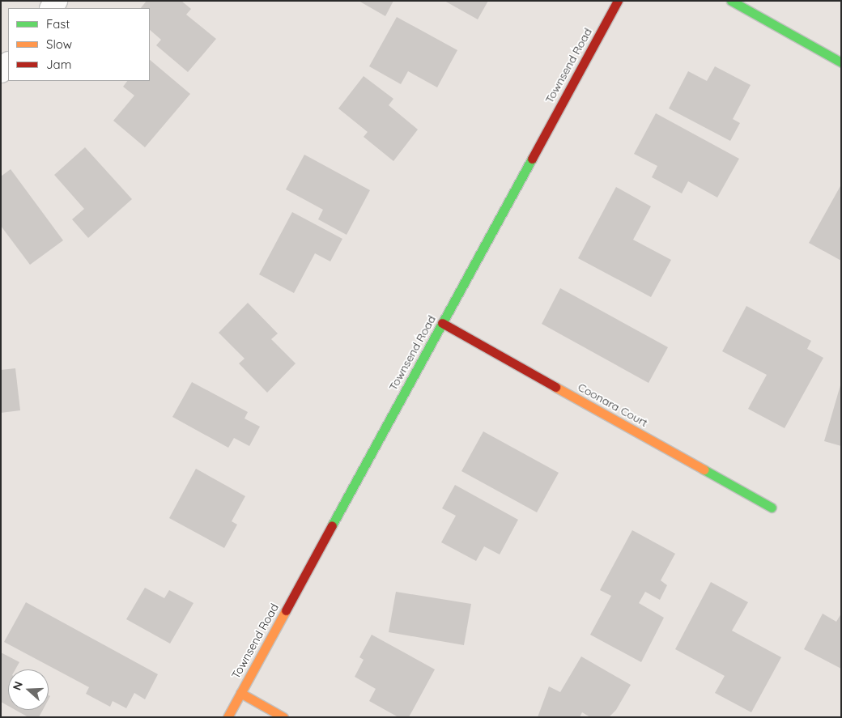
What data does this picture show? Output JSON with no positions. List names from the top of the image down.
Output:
{
  "streets": {
    "main road": ["Townsend Road", "Coonara Court"]
  },
  "crossings": [
    ["Townsend Road", "Coonara Court"]
  ],
  "legend": ["Fast", "Slow", "Jam"],
  "north": "left"
}
